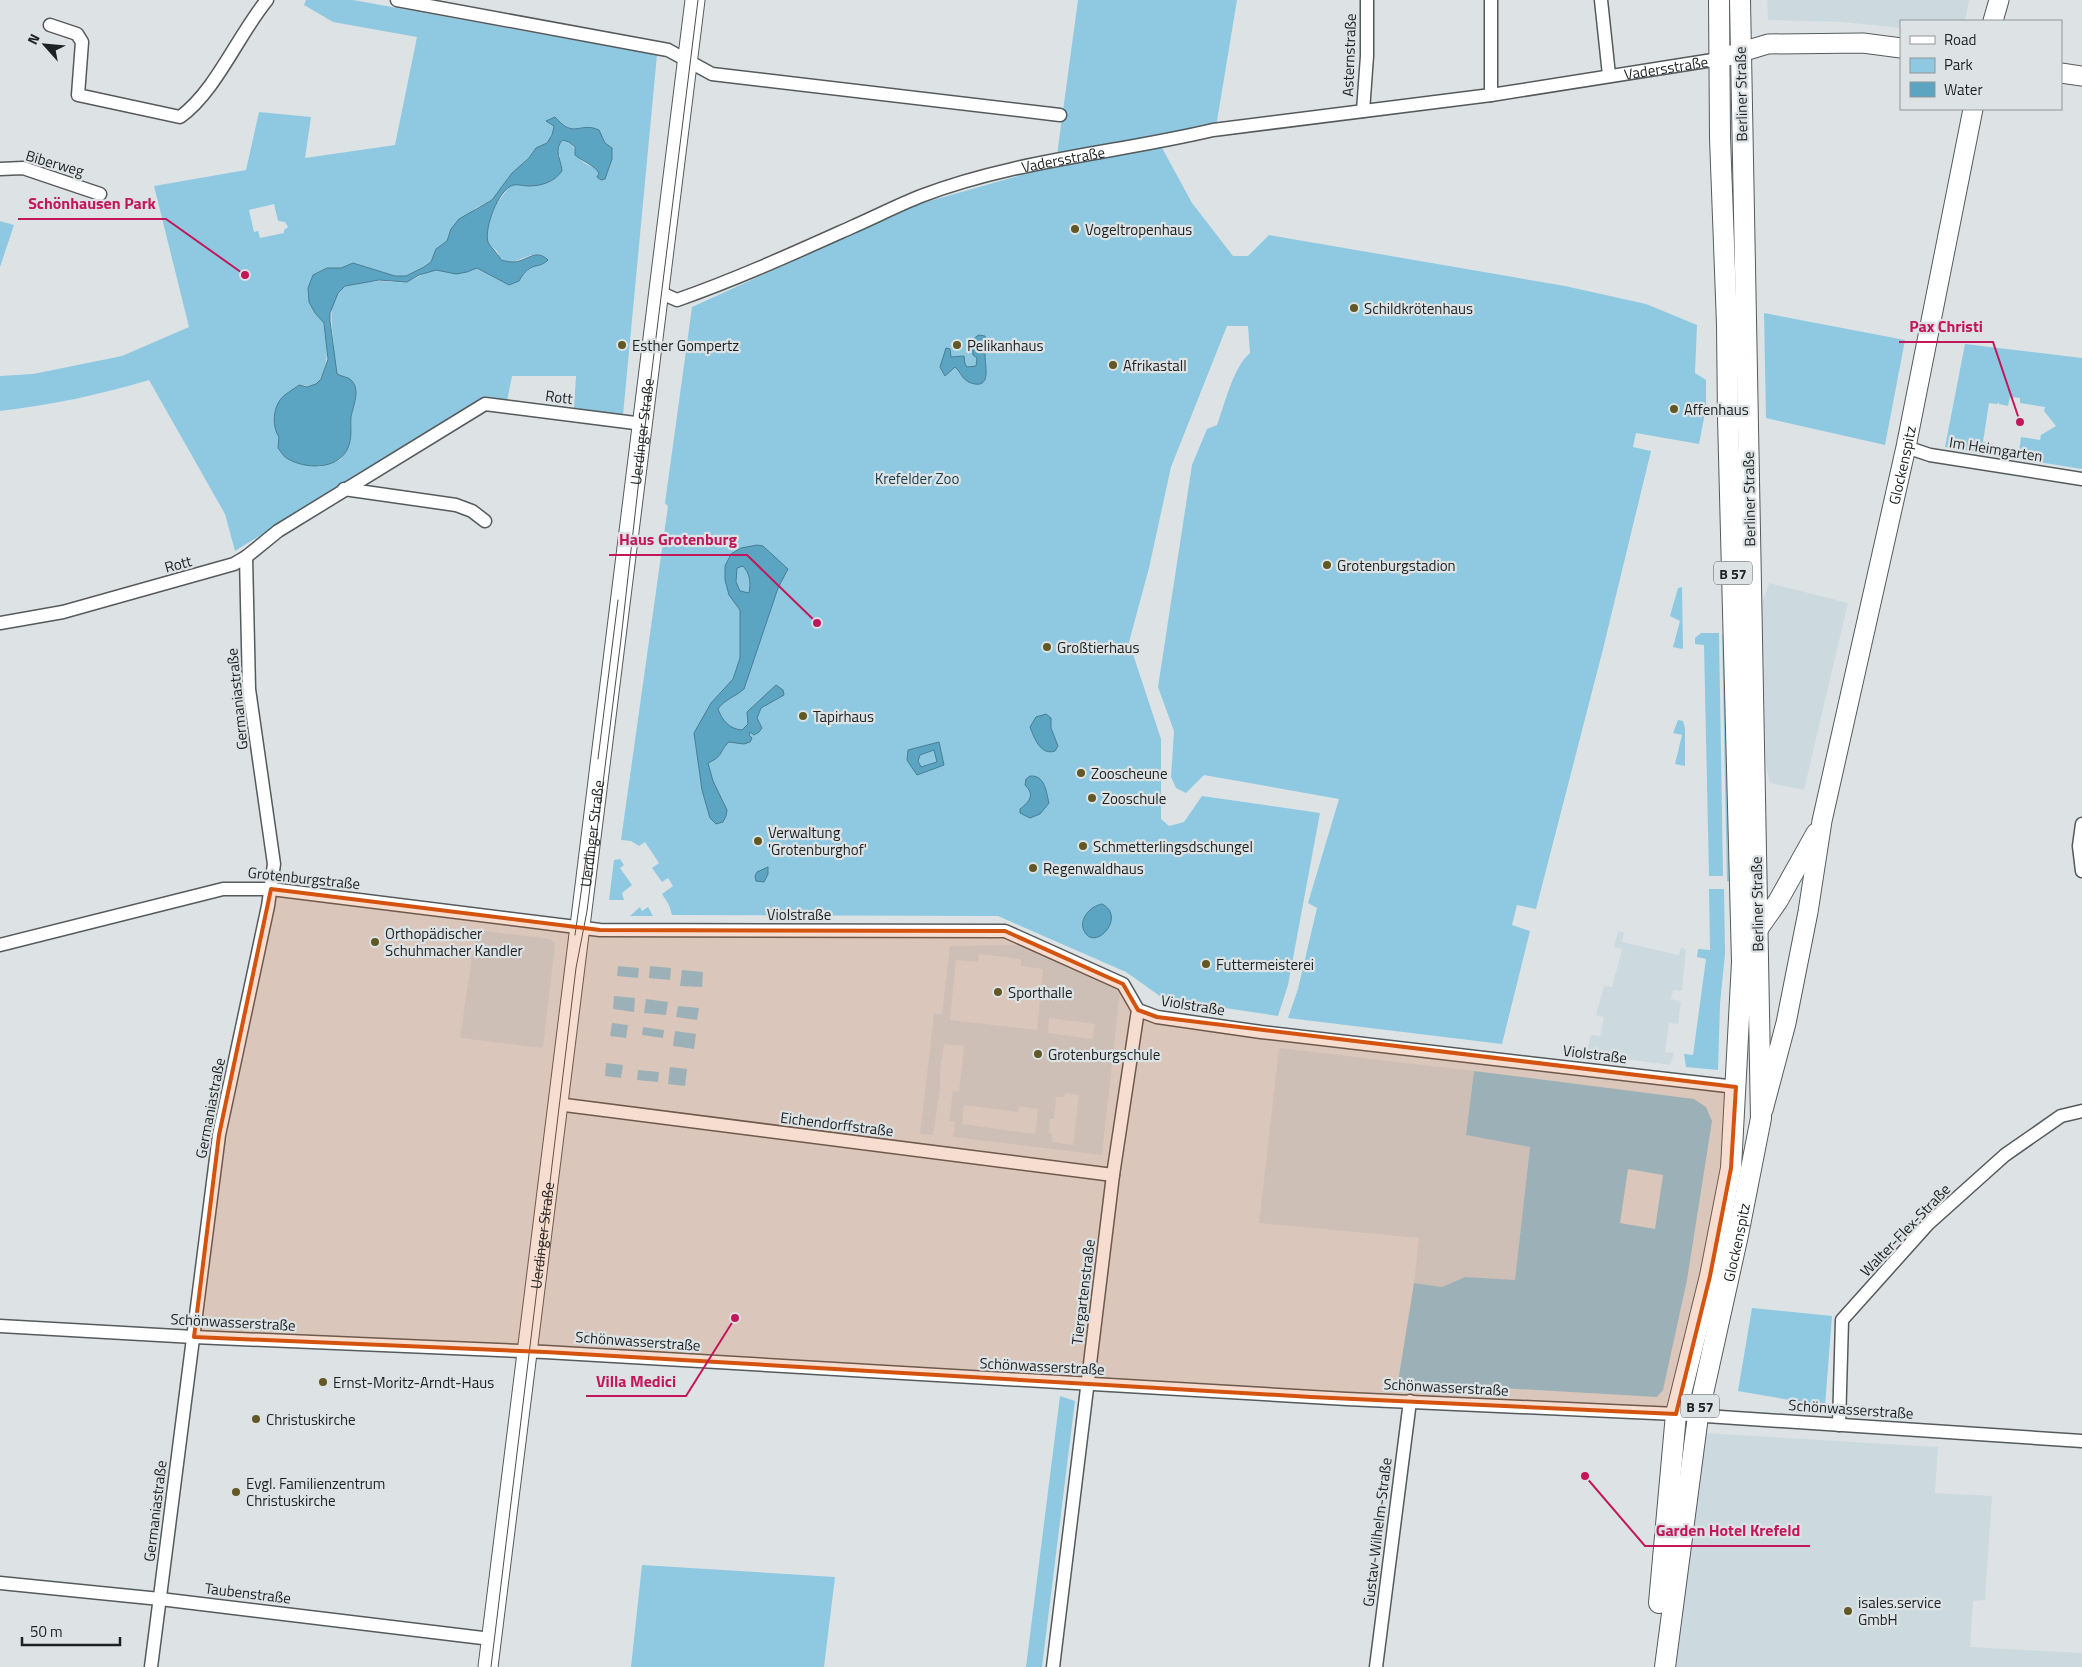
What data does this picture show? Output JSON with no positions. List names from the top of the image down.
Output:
{
  "streets": {
    "main road": [
      "Vadersstraße",
      "Berliner Straße",
      "Uerdinger Straße",
      "Glockenspitz",
      "B 57"
    ],
    "street": [
      "Asternstraße",
      "Biberweg",
      "Rott",
      "Im Heimgarten",
      "Germaniastraße",
      "Grotenburgstraße",
      "Violstraße",
      "Eichendorffstraße",
      "Walter-Flex-Straße",
      "Tiergartenstraße",
      "Schönwasserstraße",
      "Gustav-Wilhelm-Straße",
      "Taubenstraße"
    ]
  },
  "crossings": [
    ["Asternstraße", "Vadersstraße"],
    ["Vadersstraße", "Berliner Straße"],
    ["Vadersstraße", "Uerdinger Straße"],
    ["Berliner Straße", "Glockenspitz"],
    ["Berliner Straße", "Violstraße"],
    ["Rott", "Uerdinger Straße"],
    ["Rott", "Germaniastraße"],
    ["Uerdinger Straße", "Grotenburgstraße"],
    ["Uerdinger Straße", "Violstraße"],
    ["Uerdinger Straße", "Eichendorffstraße"],
    ["Uerdinger Straße", "Schönwasserstraße"],
    ["Uerdinger Straße", "Taubenstraße"],
    ["Im Heimgarten", "Glockenspitz"],
    ["Glockenspitz", "Violstraße"],
    ["Glockenspitz", "Schönwasserstraße"],
    ["Germaniastraße", "Grotenburgstraße"],
    ["Germaniastraße", "Schönwasserstraße"],
    ["Germaniastraße", "Taubenstraße"],
    ["Grotenburgstraße", "Violstraße"],
    ["Violstraße", "Tiergartenstraße"],
    ["Eichendorffstraße", "Tiergartenstraße"],
    ["Walter-Flex-Straße", "Schönwasserstraße"],
    ["Tiergartenstraße", "Schönwasserstraße"],
    ["Schönwasserstraße", "Gustav-Wilhelm-Straße"]
  ],
  "parks": ["Krefelder Zoo"],
  "places": [
    "Vogeltropenhaus",
    "Schönhausen Park",
    "Schildkrötenhaus",
    "Esther Gompertz",
    "Pelikanhaus",
    "Afrikastall",
    "Affenhaus",
    "Pax Christi",
    "Grotenburgstadion",
    "Haus Grotenburg",
    "Großtierhaus",
    "Tapirhaus",
    "Zooscheune",
    "Zooschule",
    "Verwaltung 'Grotenburghof'",
    "Schmetterlingsdschungel",
    "Regenwaldhaus",
    "Orthopädischer Schuhmacher Kandler",
    "Futtermeisterei",
    "Sporthalle",
    "Grotenburgschule",
    "Villa Medici",
    "Ernst-Moritz-Arndt-Haus",
    "Christuskirche",
    "Garden Hotel Krefeld",
    "Evgl. Familienzentrum Christuskirche",
    "isales.service GmbH"
  ],
  "legend": ["Road", "Park", "Water"],
  "scale_bar": "50 m",
  "north": "top left"
}
